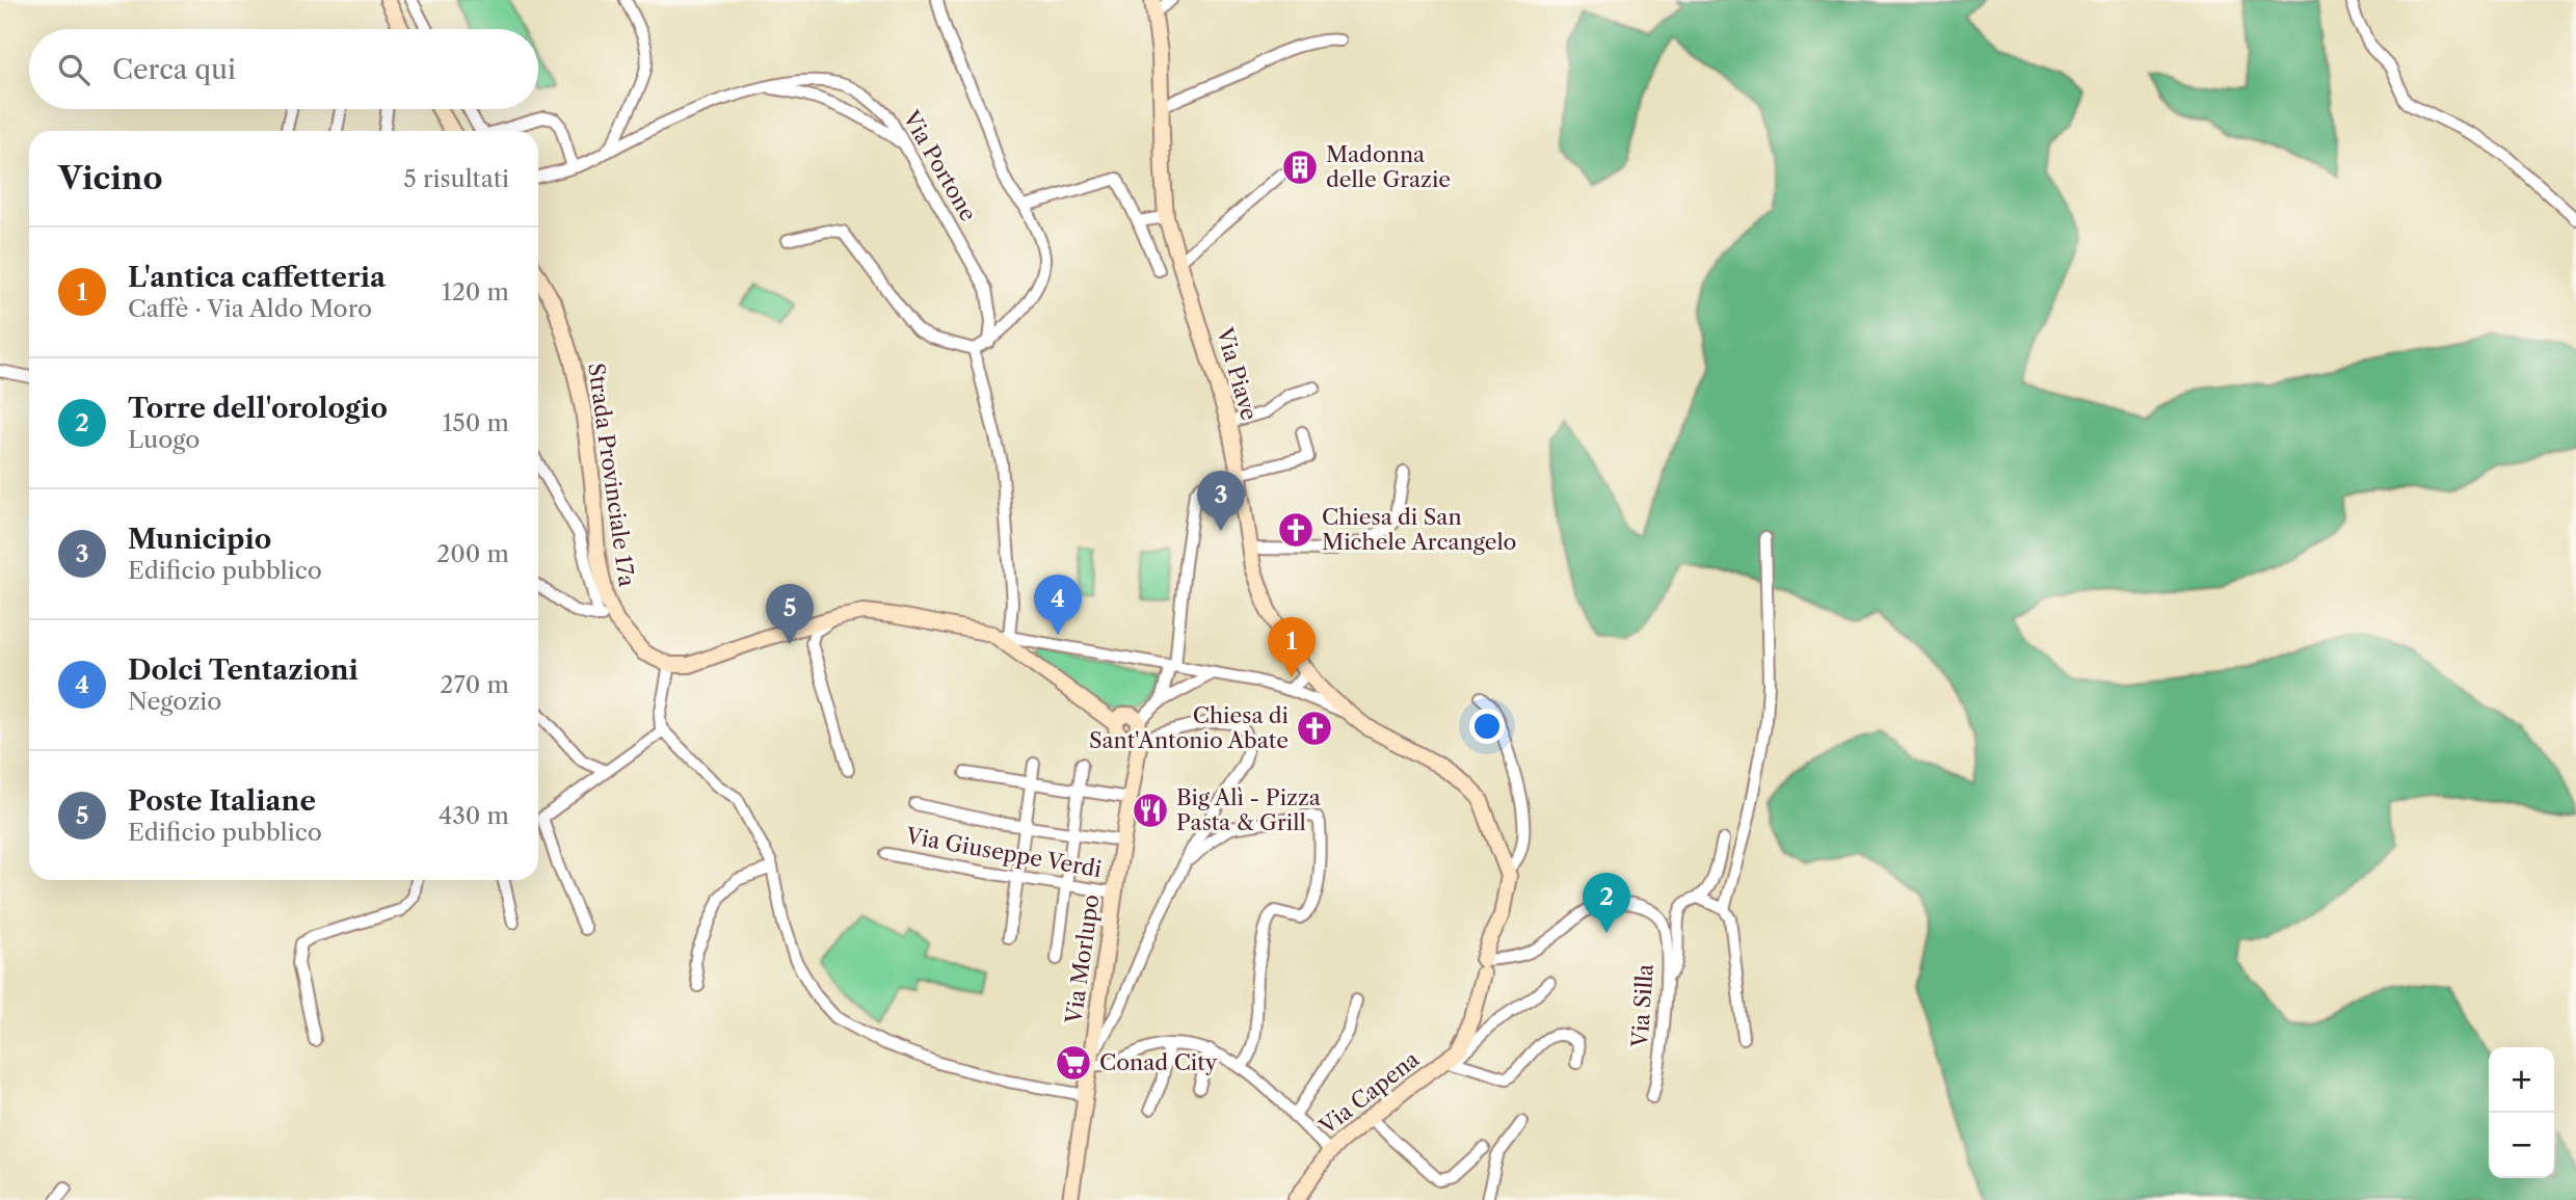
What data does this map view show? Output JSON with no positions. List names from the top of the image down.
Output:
{
  "streets": {
    "main road": [
      "Via Piave",
      "Strada Provinciale 17a",
      "Via Morlupo",
      "Via Capena"
    ],
    "street": ["Via Portone", "Via Giuseppe Verdi", "Via Silla"]
  },
  "crossings": [
    ["Via Giuseppe Verdi", "Via Morlupo"]
  ],
  "places": {
    "building": ["Madonna delle Grazie"],
    "church": ["Chiesa di San Michele Arcangelo", "Chiesa di Sant'Antonio Abate"],
    "restaurant": ["Big Alì - Pizza Pasta & Grill"],
    "supermarket": ["Conad City"]
  },
  "page": {
    "search": "Cerca qui",
    "heading": ["Vicino", "5 risultati"],
    "list": [
      {
        "mark": "1",
        "name": "L'antica caffetteria",
        "note": "Caffè · Via Aldo Moro",
        "value": "120 m"
      },
      {
        "mark": "2",
        "name": "Torre dell'orologio",
        "note": "Luogo",
        "value": "150 m"
      },
      {
        "mark": "3",
        "name": "Municipio",
        "note": "Edificio pubblico",
        "value": "200 m"
      },
      {
        "mark": "4",
        "name": "Dolci Tentazioni",
        "note": "Negozio",
        "value": "270 m"
      },
      {
        "mark": "5",
        "name": "Poste Italiane",
        "note": "Edificio pubblico",
        "value": "430 m"
      }
    ],
    "pins": [
      "3",
      "4",
      "5",
      "1",
      "2"
    ],
    "map_buttons": ["+", "−"]
  }
}
